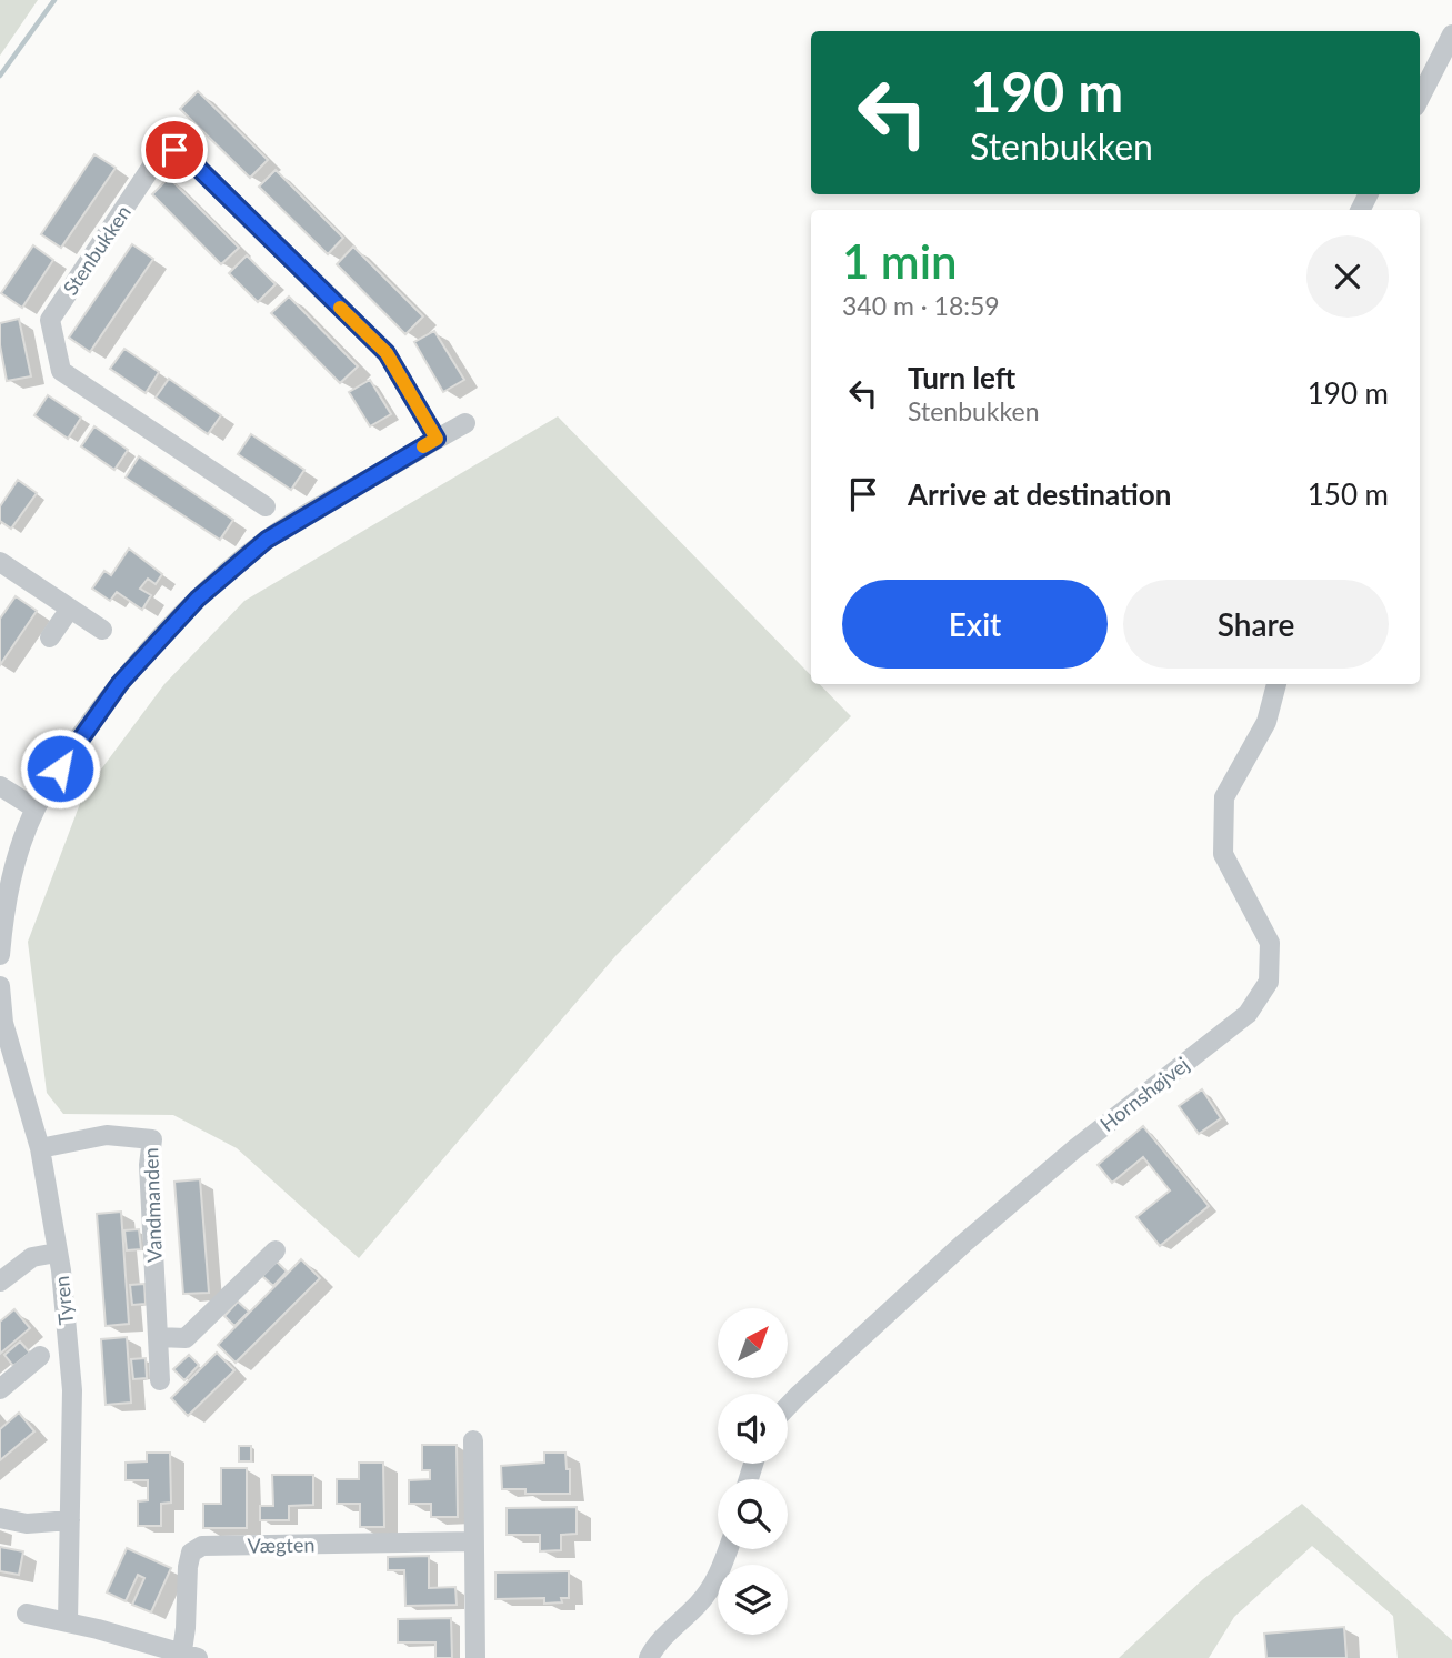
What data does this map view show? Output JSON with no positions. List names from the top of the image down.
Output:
{
  "streets": {
    "street": [
      "Stenbukken",
      "Hornshøjvej",
      "Vandmanden",
      "Tyren",
      "Vægten"
    ]
  },
  "crossings": [
    ["Vandmanden", "Tyren"]
  ],
  "north": "top right",
  "page": {
    "turn": ["190 m", "Stenbukken"],
    "heading": ["1 min", "340 m · 18:59"],
    "list": [
      {
        "name": "Turn left",
        "note": "Stenbukken",
        "value": "190 m"
      },
      {
        "name": "Arrive at destination",
        "value": "150 m"
      }
    ],
    "buttons": ["Exit", "Share"]
  }
}
